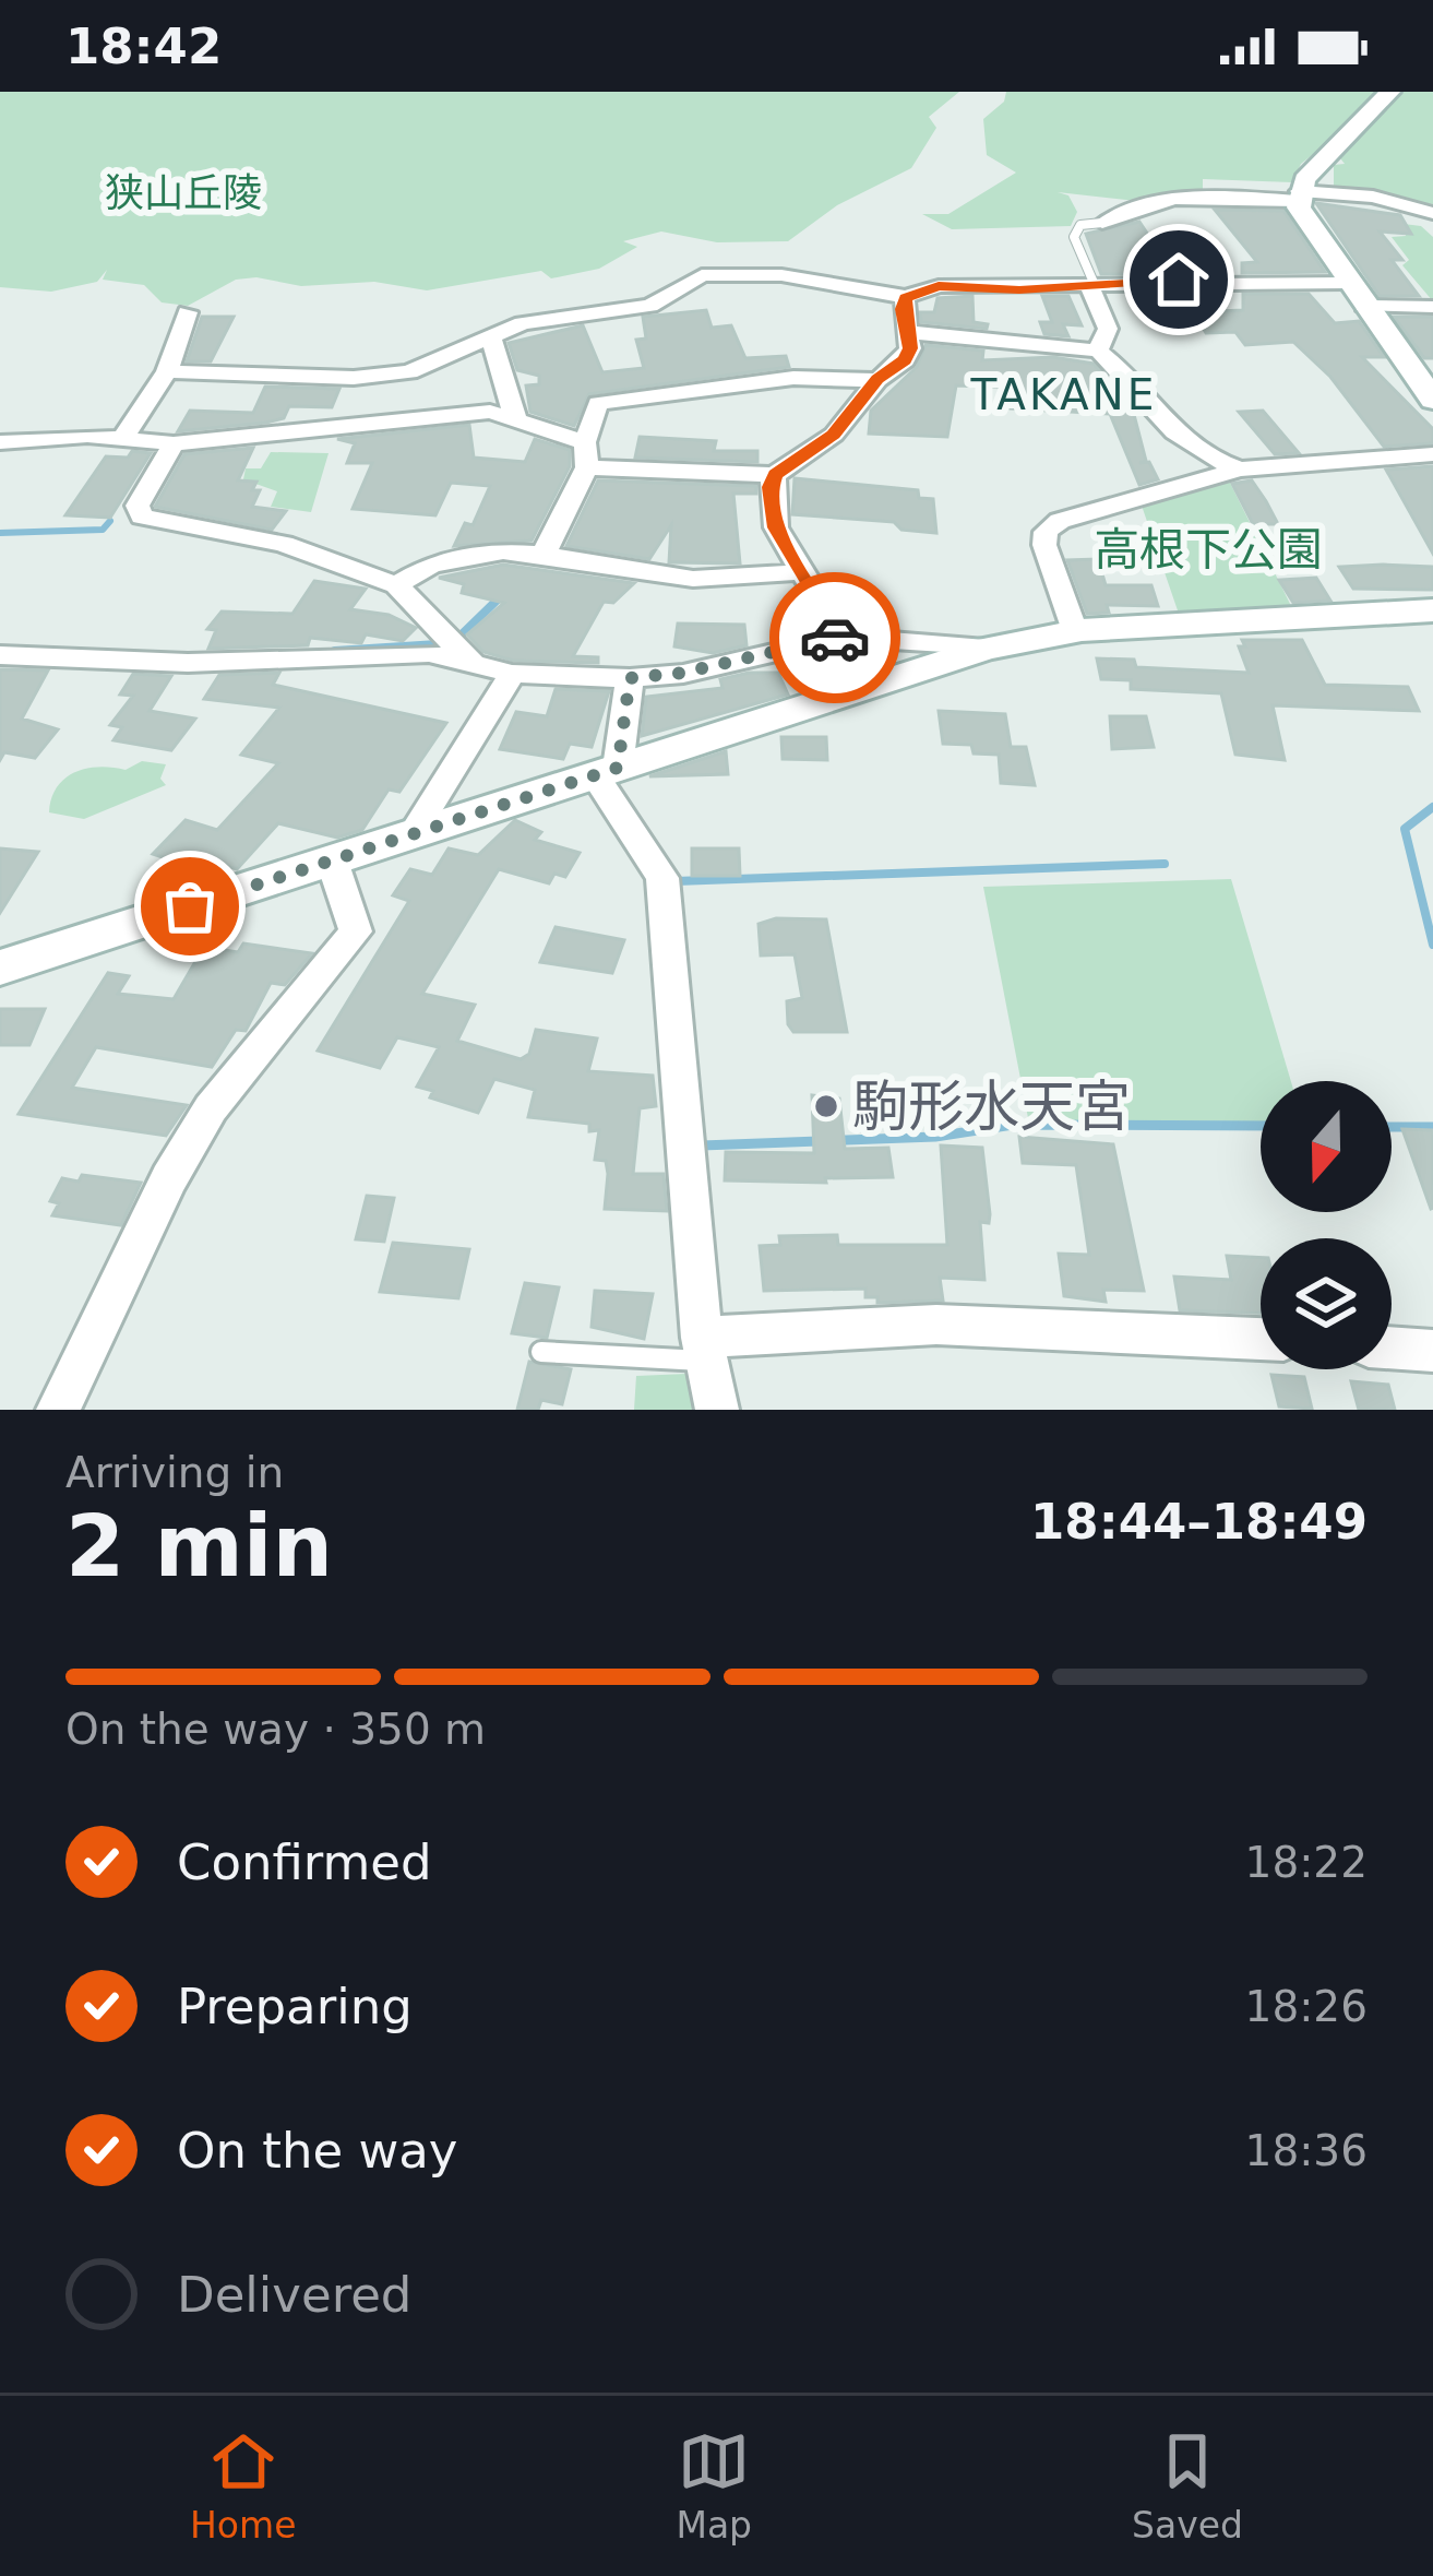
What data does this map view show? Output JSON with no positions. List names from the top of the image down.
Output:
{
  "districts": ["TAKANE"],
  "parks": ["狭山丘陵", "高根下公園"],
  "places": ["駒形水天宮"],
  "north": "bottom",
  "page": {
    "status": "18:42",
    "heading": ["2 min", "Arriving in", "18:44–18:49"],
    "bar": "On the way · 350 m",
    "list": [
      ["Confirmed", "18:22"],
      ["Preparing", "18:26"],
      ["On the way", "18:36"],
      "Delivered"
    ],
    "tabs": ["Home", "Map", "Saved"]
  }
}
